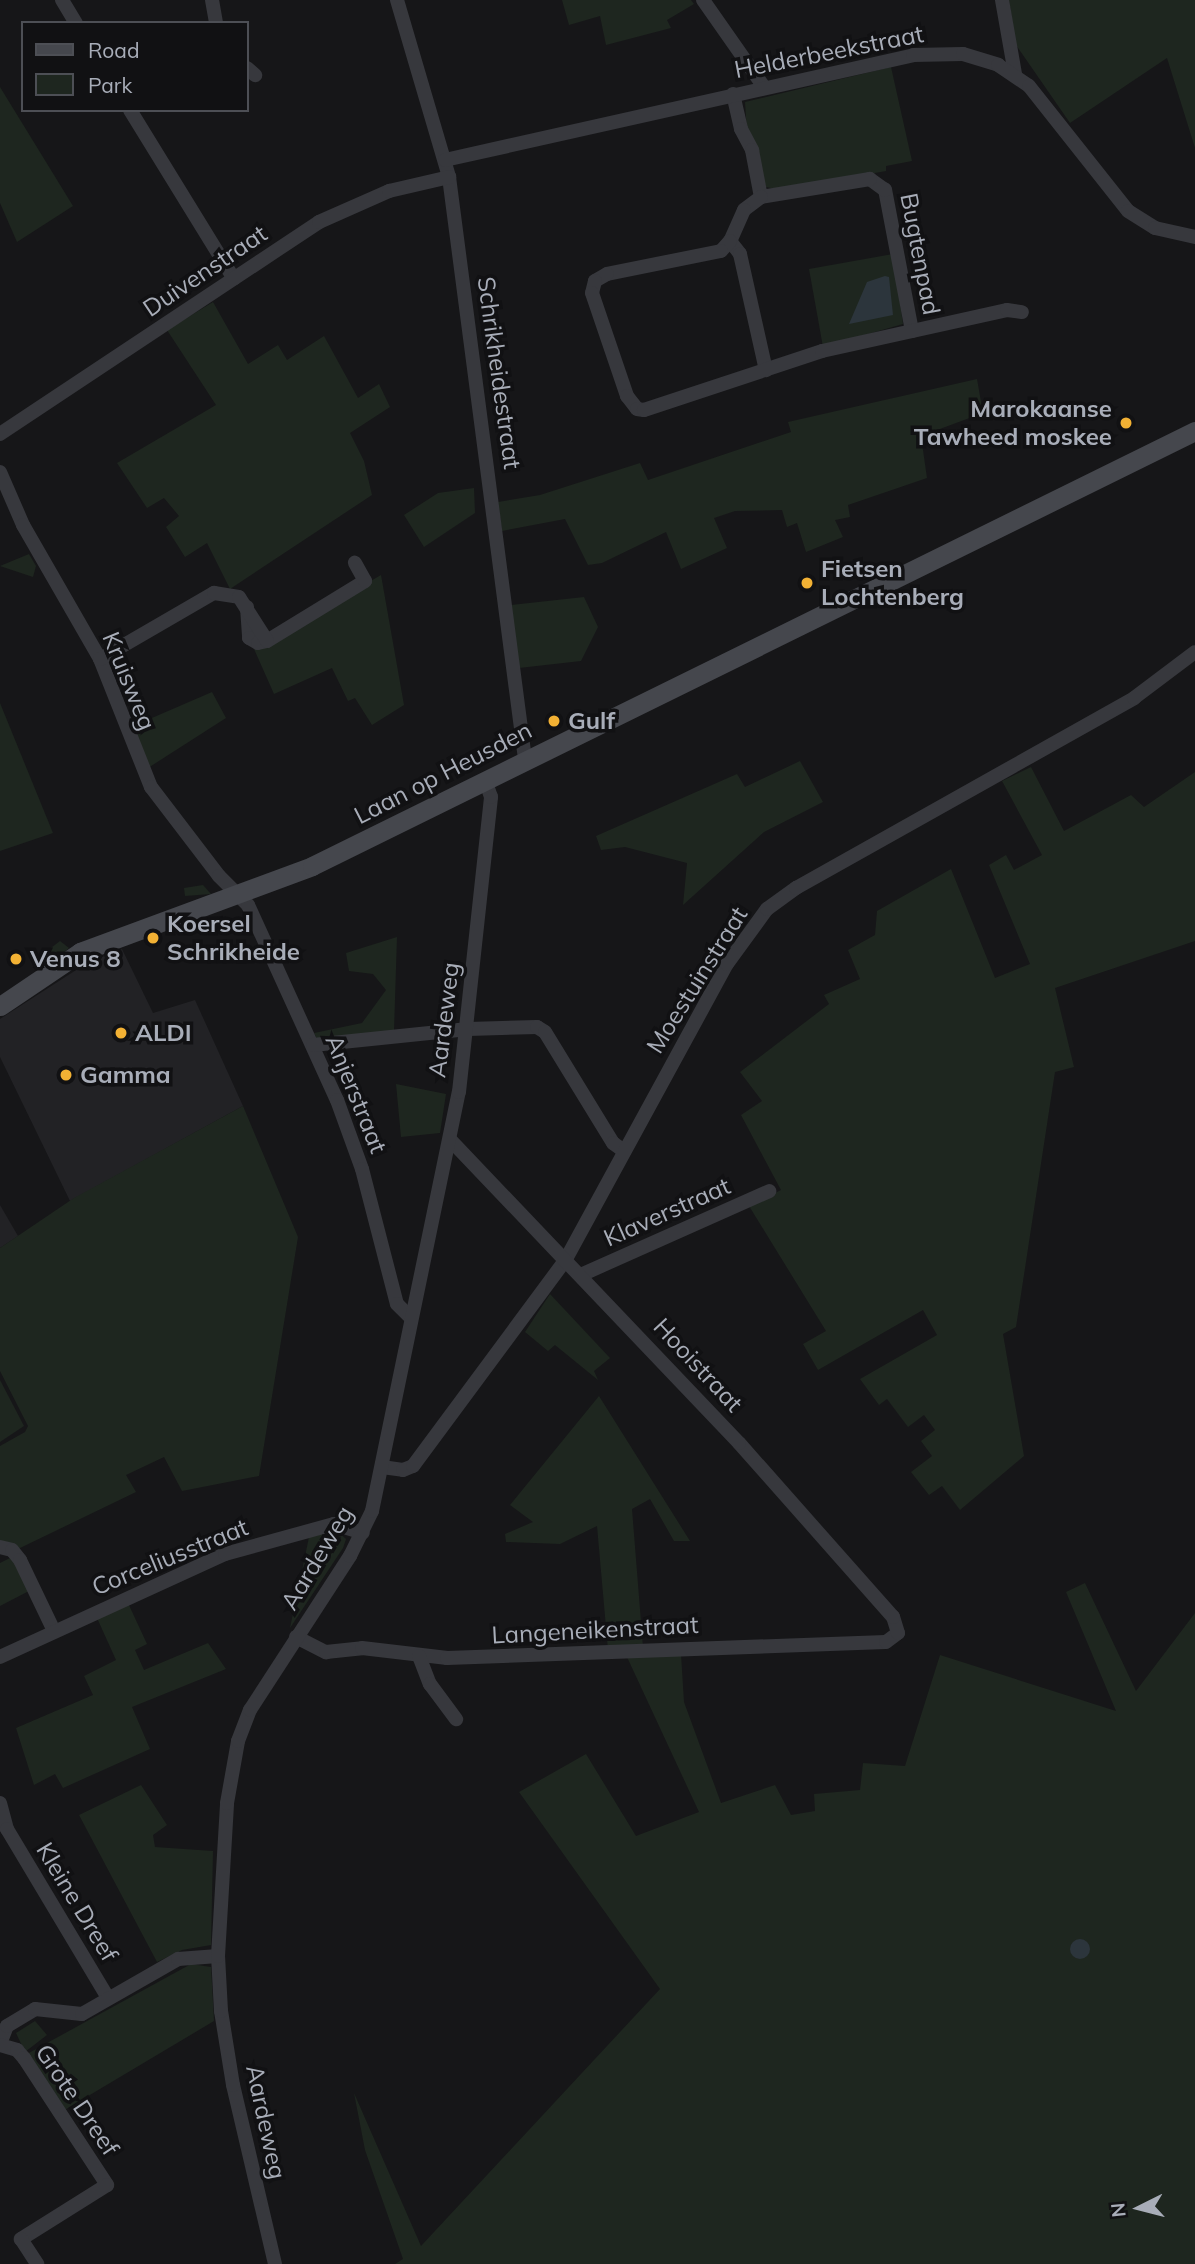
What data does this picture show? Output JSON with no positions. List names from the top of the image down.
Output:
{
  "streets": {
    "street": [
      "Helderbeekstraat",
      "Bugtenpad",
      "Duivenstraat",
      "Schrikheidestraat",
      "Kruisweg",
      "Laan op Heusden",
      "Moestuinstraat",
      "Aardeweg",
      "Anjerstraat",
      "Klaverstraat",
      "Hooistraat",
      "Corceliusstraat",
      "Langeneikenstraat",
      "Kleine Dreef",
      "Grote Dreef"
    ]
  },
  "crossings": [
    ["Helderbeekstraat", "Schrikheidestraat"],
    ["Duivenstraat", "Schrikheidestraat"],
    ["Schrikheidestraat", "Laan op Heusden"],
    ["Kruisweg", "Laan op Heusden"],
    ["Kruisweg", "Anjerstraat"],
    ["Laan op Heusden", "Aardeweg"],
    ["Laan op Heusden", "Anjerstraat"],
    ["Moestuinstraat", "Aardeweg"],
    ["Moestuinstraat", "Hooistraat"],
    ["Aardeweg", "Anjerstraat"],
    ["Aardeweg", "Hooistraat"],
    ["Aardeweg", "Corceliusstraat"],
    ["Aardeweg", "Langeneikenstraat"],
    ["Klaverstraat", "Hooistraat"],
    ["Hooistraat", "Langeneikenstraat"]
  ],
  "places": [
    "Marokaanse Tawheed moskee",
    "Fietsen Lochtenberg",
    "Gulf",
    "Koersel Schrikheide",
    "Venus 8",
    "ALDI",
    "Gamma"
  ],
  "legend": ["Road", "Park"],
  "north": "left"
}
